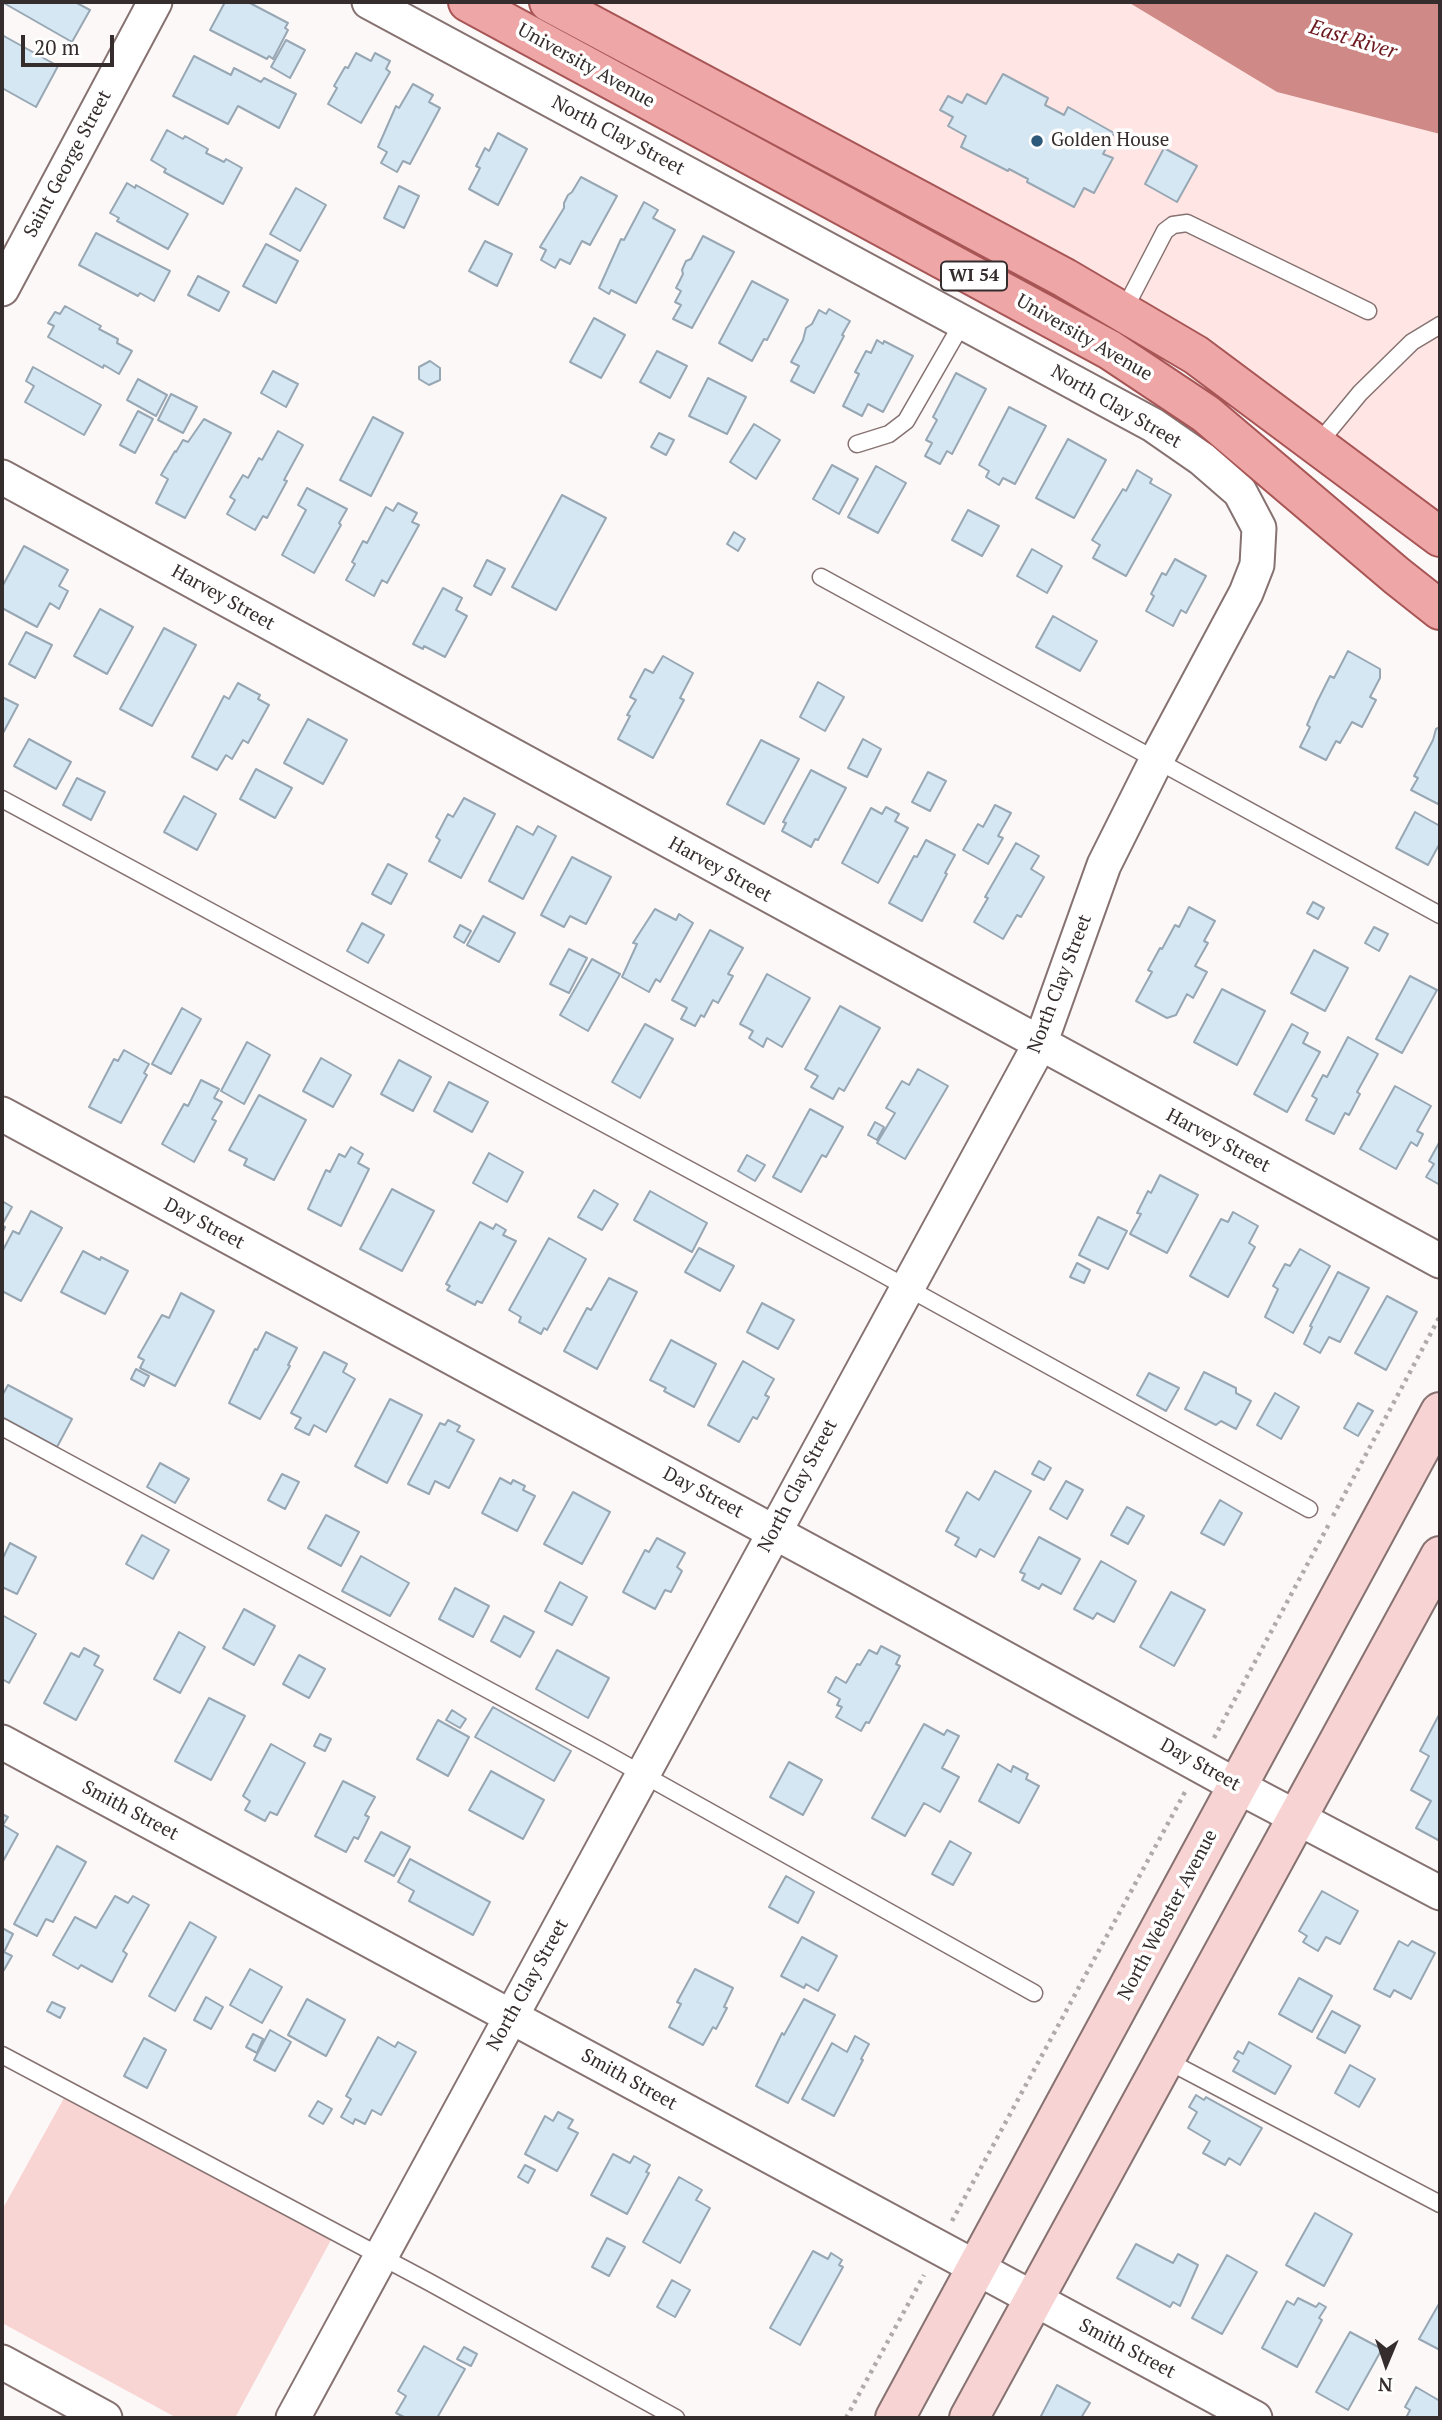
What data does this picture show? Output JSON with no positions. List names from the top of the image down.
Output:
{
  "streets": {
    "main road": ["University Avenue", "WI 54", "North Webster Avenue"],
    "street": [
      "North Clay Street",
      "Saint George Street",
      "Harvey Street",
      "Day Street",
      "Smith Street"
    ]
  },
  "crossings": [
    ["North Clay Street", "Harvey Street"],
    ["North Clay Street", "Day Street"],
    ["North Clay Street", "Smith Street"],
    ["Day Street", "North Webster Avenue"],
    ["Smith Street", "North Webster Avenue"]
  ],
  "water": ["East River"],
  "places": ["Golden House"],
  "scale_bar": "20 m",
  "north": "bottom"
}
